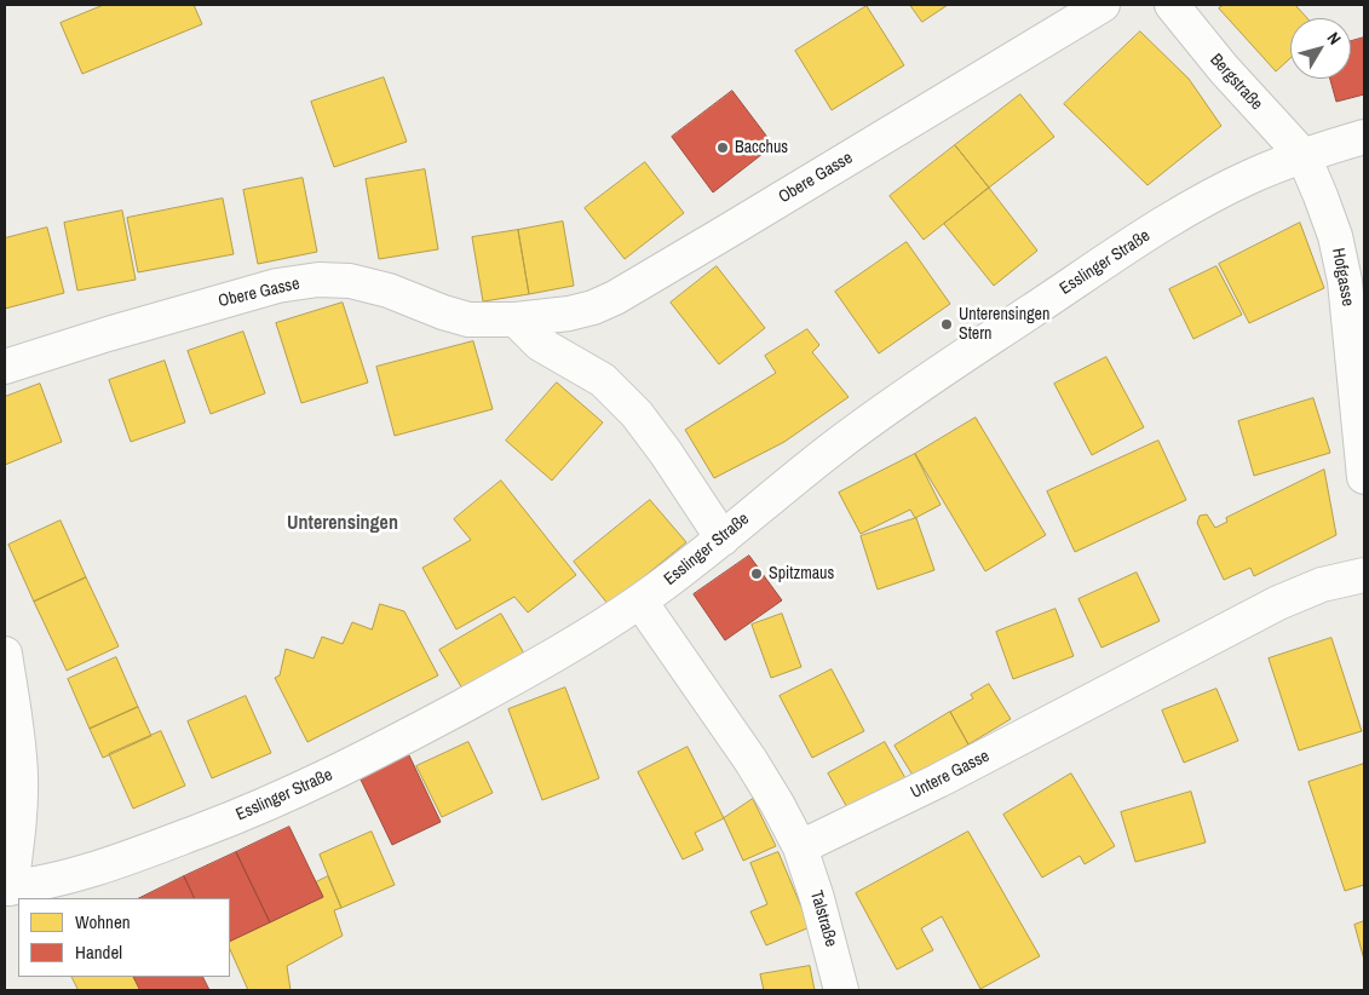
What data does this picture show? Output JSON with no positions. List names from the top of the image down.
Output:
{
  "streets": {
    "street": [
      "Bergstraße",
      "Obere Gasse",
      "Esslinger Straße",
      "Hofgasse",
      "Untere Gasse",
      "Talstraße"
    ]
  },
  "crossings": [
    ["Bergstraße", "Esslinger Straße"],
    ["Bergstraße", "Hofgasse"],
    ["Esslinger Straße", "Hofgasse"],
    ["Untere Gasse", "Talstraße"]
  ],
  "districts": ["Unterensingen"],
  "places": ["Bacchus", "Unterensingen Stern", "Spitzmaus"],
  "legend": ["Wohnen", "Handel"],
  "north": "top right"
}
